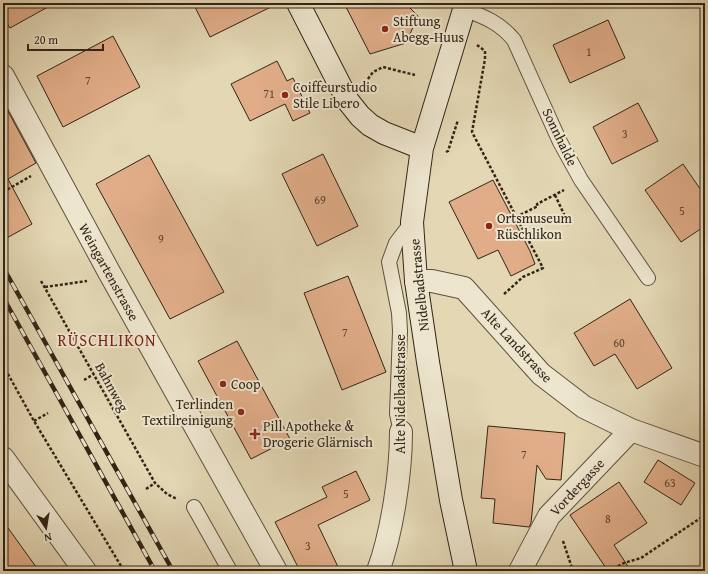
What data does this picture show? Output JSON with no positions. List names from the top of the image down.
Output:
{
  "streets": {
    "street": [
      "Weingartenstrasse",
      "Nidelbadstrasse",
      "Alte Landstrasse",
      "Alte Nidelbadstrasse",
      "Vordergasse"
    ],
    "lane": ["Sonnhalde"],
    "path": ["Bahnweg"]
  },
  "crossings": [
    ["Sonnhalde", "Nidelbadstrasse"],
    ["Nidelbadstrasse", "Alte Landstrasse"],
    ["Nidelbadstrasse", "Alte Nidelbadstrasse"],
    ["Alte Landstrasse", "Vordergasse"]
  ],
  "districts": ["RÜSCHLIKON"],
  "places": {
    "other": [
      "Stiftung Abegg-Huus",
      "Coiffeurstudio Stile Libero",
      "Ortsmuseum Rüschlikon",
      "Coop",
      "Terlinden Textilreinigung"
    ],
    "health": ["Pill Apotheke & Drogerie Glärnisch"]
  },
  "house_numbers": [
    "1",
    "7",
    "71",
    "3",
    "69",
    "5",
    "9",
    "7",
    "60",
    "7",
    "63",
    "5",
    "8",
    "3"
  ],
  "scale_bar": "20 m",
  "north": "bottom"
}
